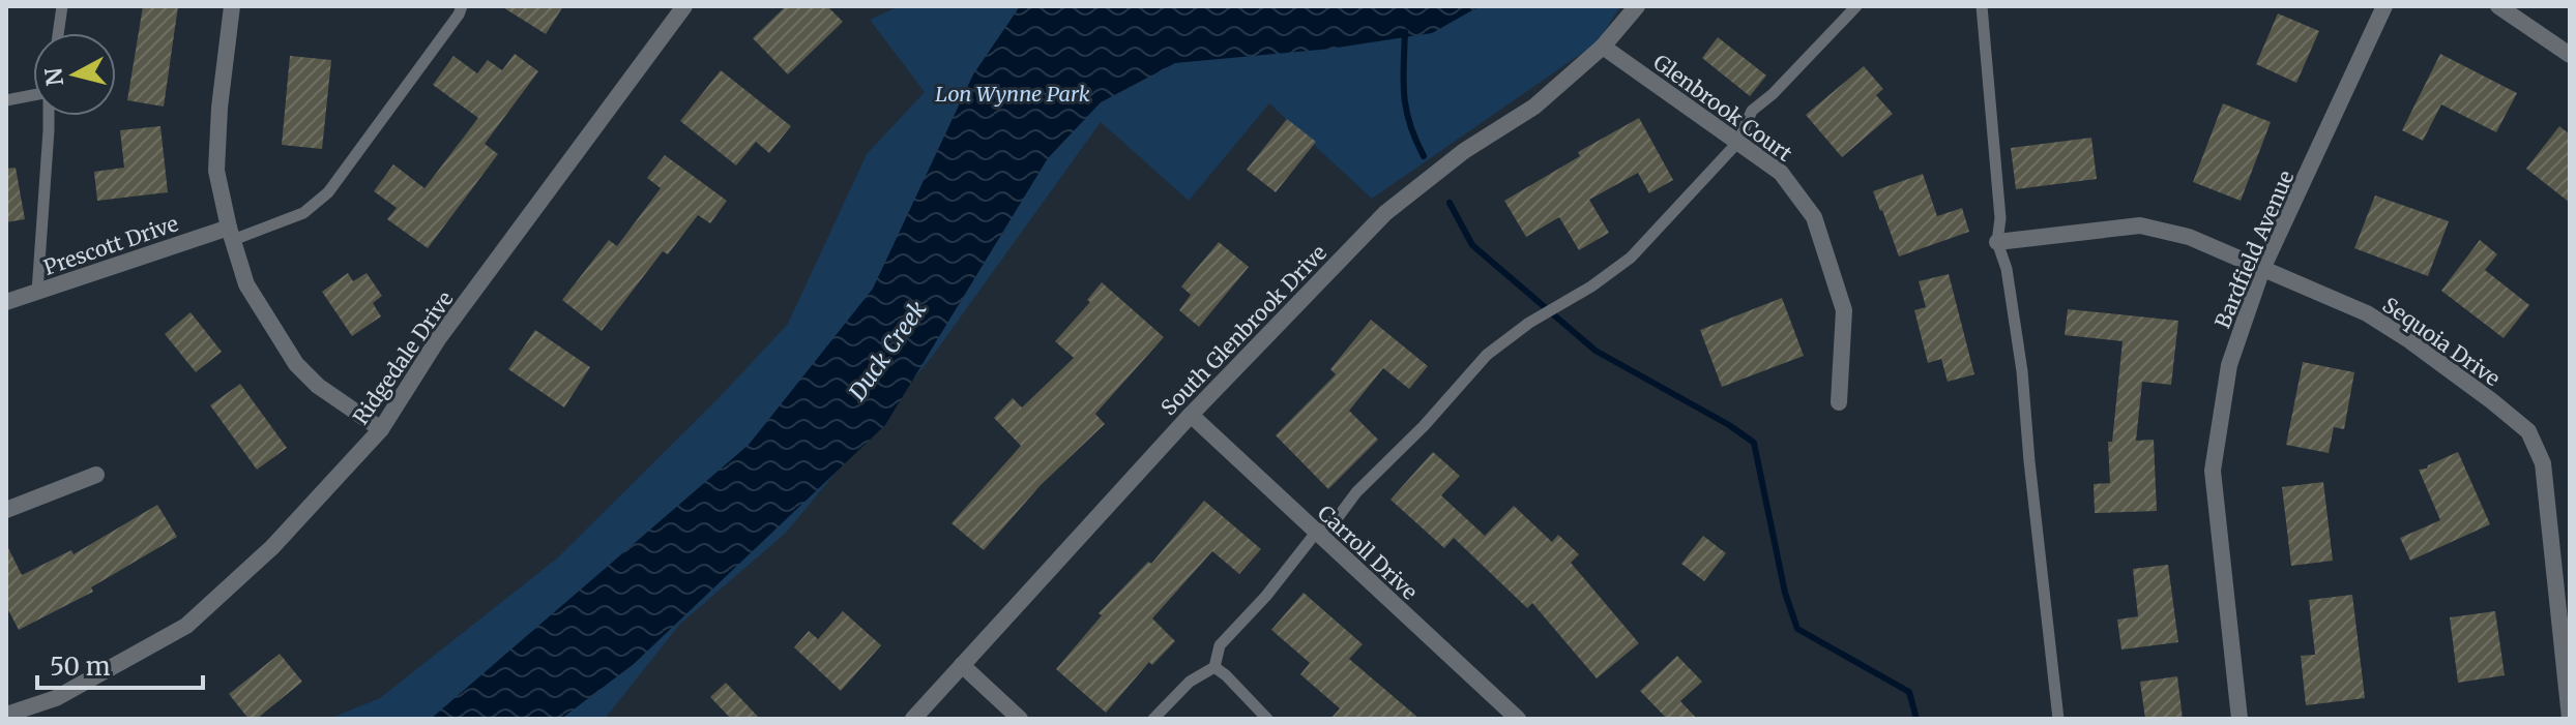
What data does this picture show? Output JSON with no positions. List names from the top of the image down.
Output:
{
  "streets": {
    "street": [
      "Glenbrook Court",
      "Prescott Drive",
      "Bardfield Avenue",
      "South Glenbrook Drive",
      "Sequoia Drive",
      "Ridgedale Drive",
      "Carroll Drive"
    ]
  },
  "crossings": [
    ["Glenbrook Court", "South Glenbrook Drive"],
    ["Bardfield Avenue", "Sequoia Drive"],
    ["South Glenbrook Drive", "Carroll Drive"]
  ],
  "water": ["Duck Creek"],
  "parks": ["Lon Wynne Park"],
  "scale_bar": "50 m",
  "north": "left"
}
